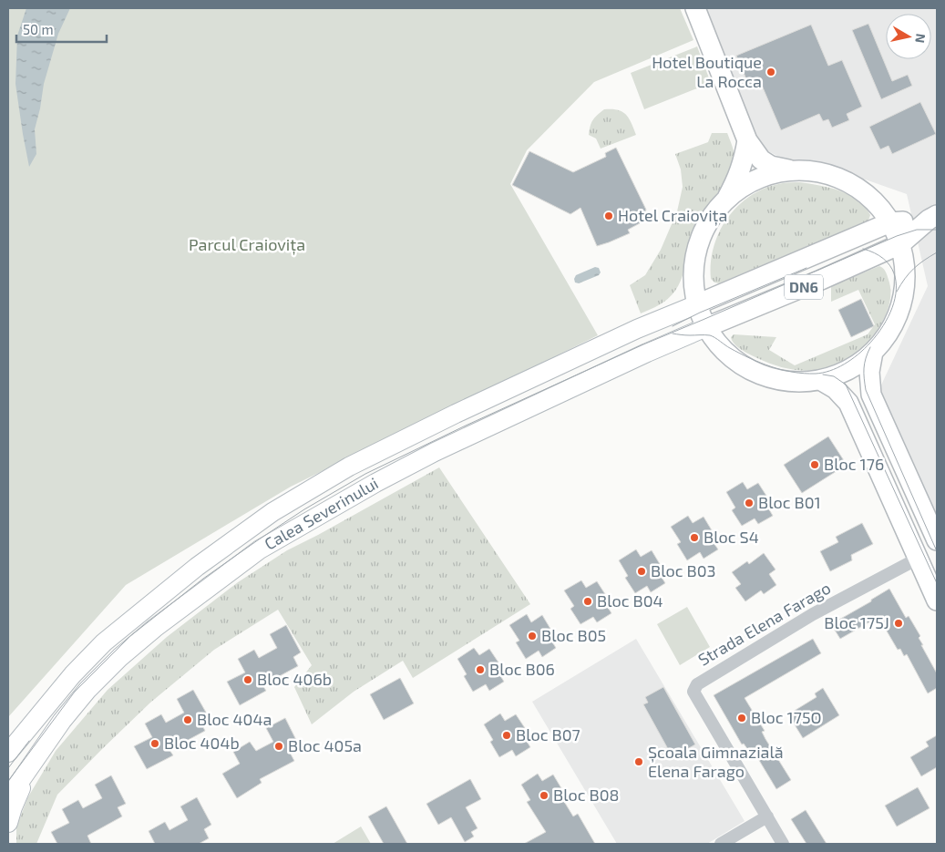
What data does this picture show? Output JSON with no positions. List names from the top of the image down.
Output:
{
  "streets": {
    "main road": ["DN6", "Calea Severinului"],
    "street": ["Strada Elena Farago"]
  },
  "parks": ["Parcul Craiovița"],
  "places": [
    "Hotel Boutique La Rocca",
    "Hotel Craiovița",
    "Bloc 176",
    "Bloc B01",
    "Bloc S4",
    "Bloc B03",
    "Bloc B04",
    "Bloc 175J",
    "Bloc B05",
    "Bloc B06",
    "Bloc 406b",
    "Bloc 175O",
    "Bloc 404a",
    "Bloc B07",
    "Bloc 404b",
    "Bloc 405a",
    "Școala Gimnazială Elena Farago",
    "Bloc B08"
  ],
  "scale_bar": "50 m",
  "north": "right"
}
